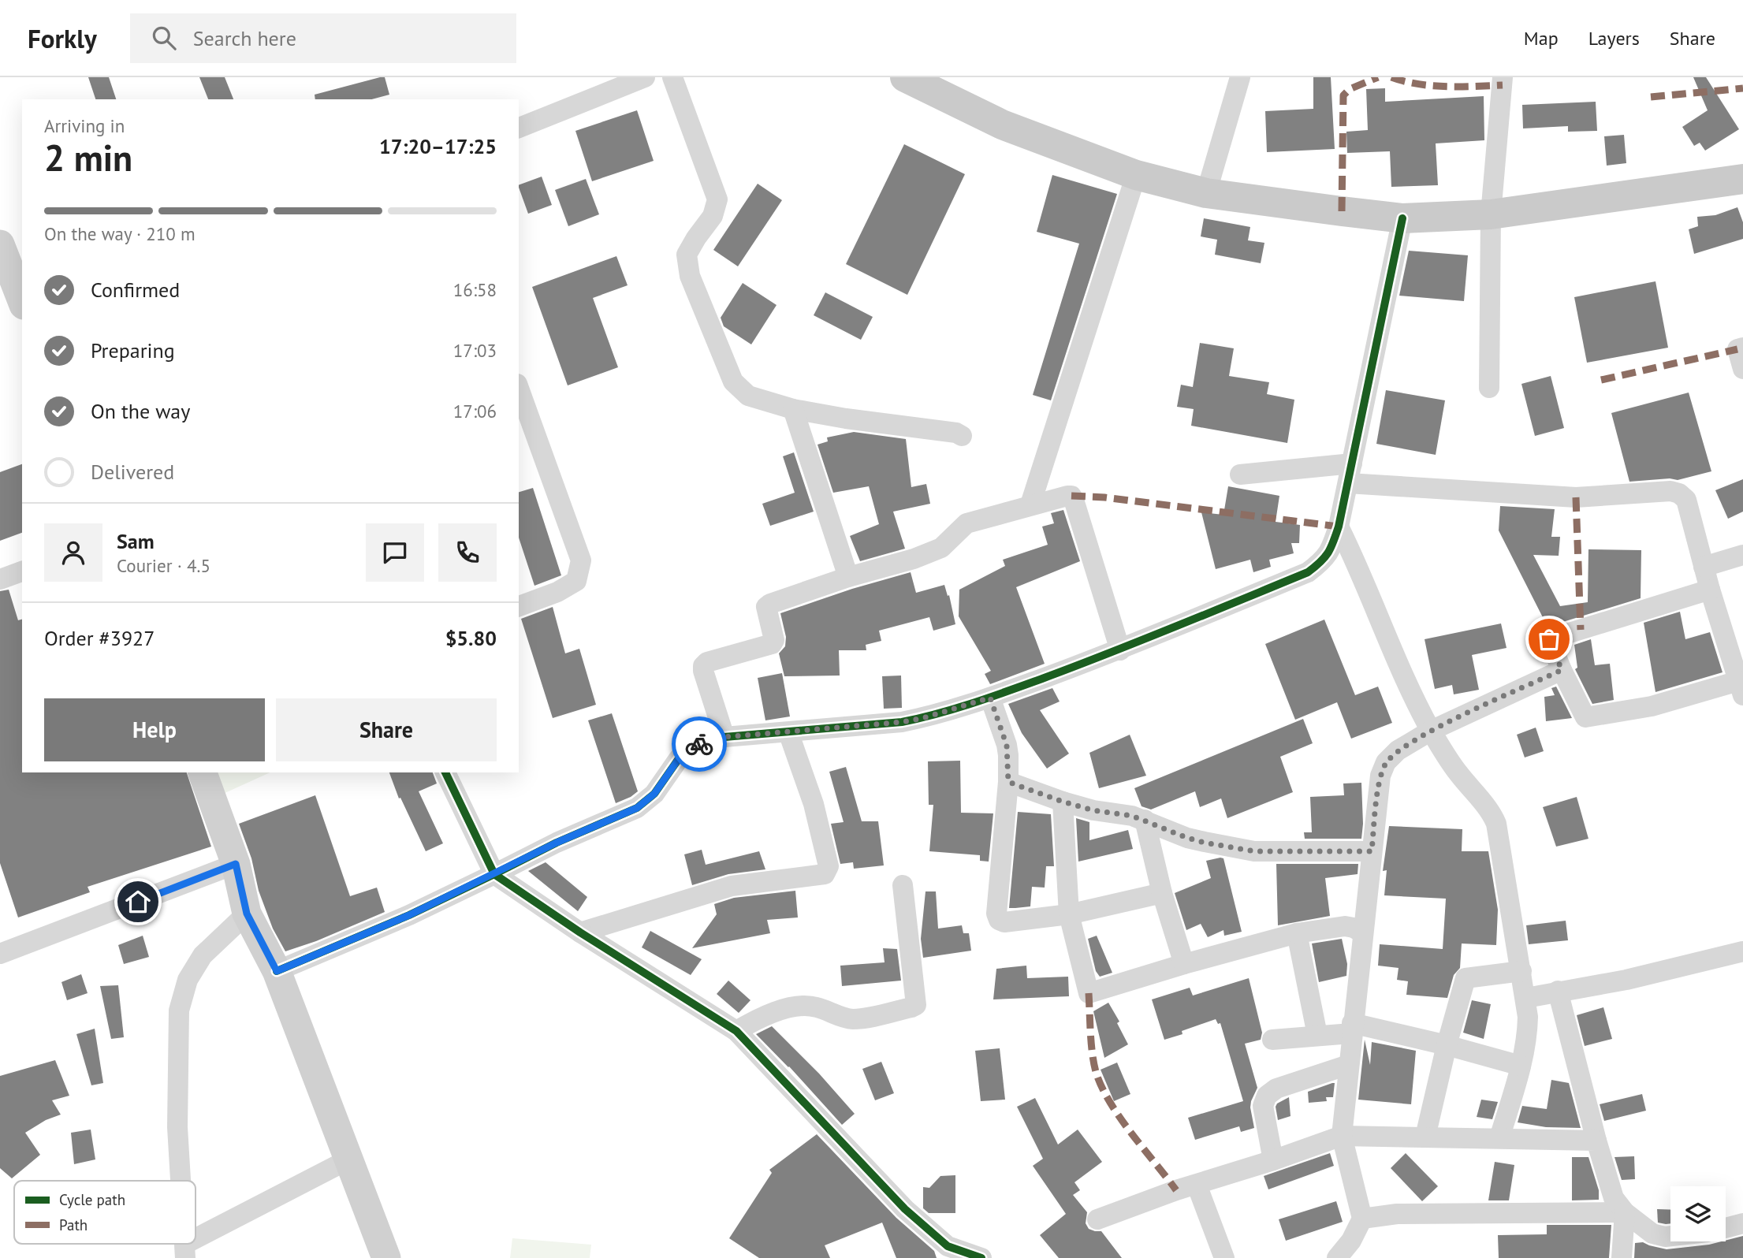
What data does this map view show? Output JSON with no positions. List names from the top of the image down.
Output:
{
  "legend": ["Cycle path", "Path"],
  "page": {
    "header": "Forkly",
    "search": "Search here",
    "nav": ["Map", "Layers", "Share"],
    "heading": ["2 min", "Arriving in", "17:20–17:25"],
    "panel": [
      "Sam",
      "Courier · 4.5",
      "Order #3927",
      "$5.80"
    ],
    "bar": "On the way · 210 m",
    "list": [
      ["Confirmed", "16:58"],
      ["Preparing", "17:03"],
      ["On the way", "17:06"],
      "Delivered"
    ],
    "buttons": ["Help", "Share"]
  }
}
